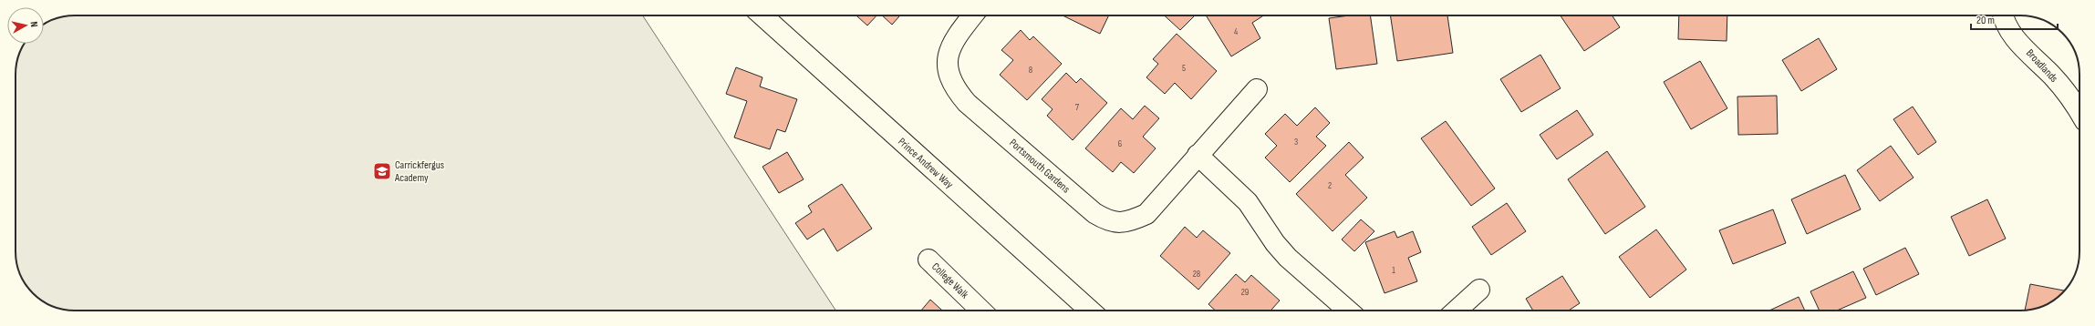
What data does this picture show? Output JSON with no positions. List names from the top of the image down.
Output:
{
  "streets": {
    "street": [
      "Broadlands",
      "Prince Andrew Way",
      "Portsmouth Gardens",
      "College Walk"
    ]
  },
  "places": {
    "school or university": ["Carrickfergus Academy"]
  },
  "house_numbers": [
    "4",
    "5",
    "8",
    "7",
    "3",
    "6",
    "2",
    "1",
    "28",
    "29"
  ],
  "scale_bar": "20 m",
  "north": "right"
}
